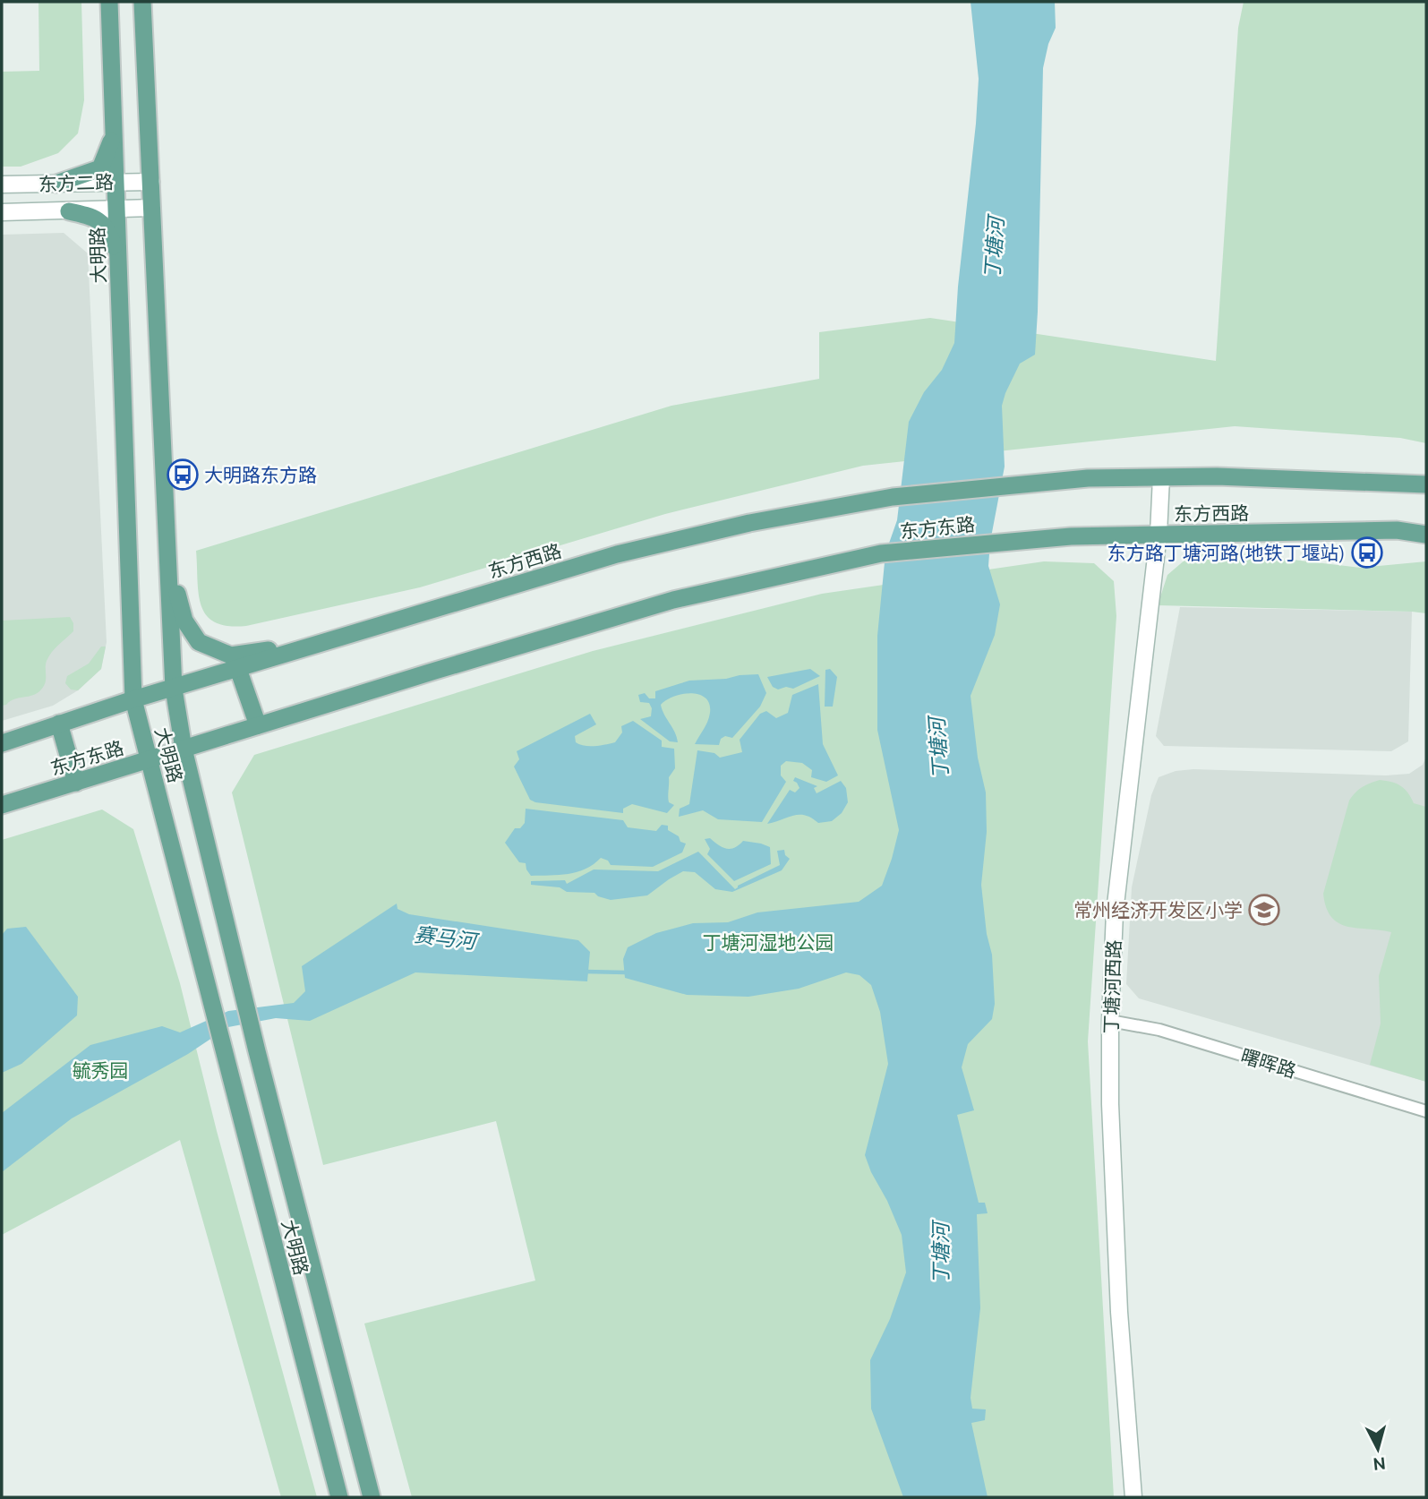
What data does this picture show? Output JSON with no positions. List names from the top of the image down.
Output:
{
  "streets": {
    "main road": ["大明路", "东方西路", "东方东路"],
    "street": ["东方二路", "丁塘河西路", "曙晖路"]
  },
  "crossings": [
    ["东方二路", "大明路"],
    ["大明路", "东方西路"],
    ["大明路", "东方东路"],
    ["东方西路", "东方东路"],
    ["东方西路", "丁塘河西路"],
    ["丁塘河西路", "曙晖路"]
  ],
  "water": ["丁塘河", "赛马河"],
  "parks": ["丁塘河湿地公园", "毓秀园"],
  "places": {
    "bus stop": ["大明路东方路", "东方路丁塘河路(地铁丁堰站)"],
    "school or university": ["常州经济开发区小学"]
  },
  "north": "bottom"
}
